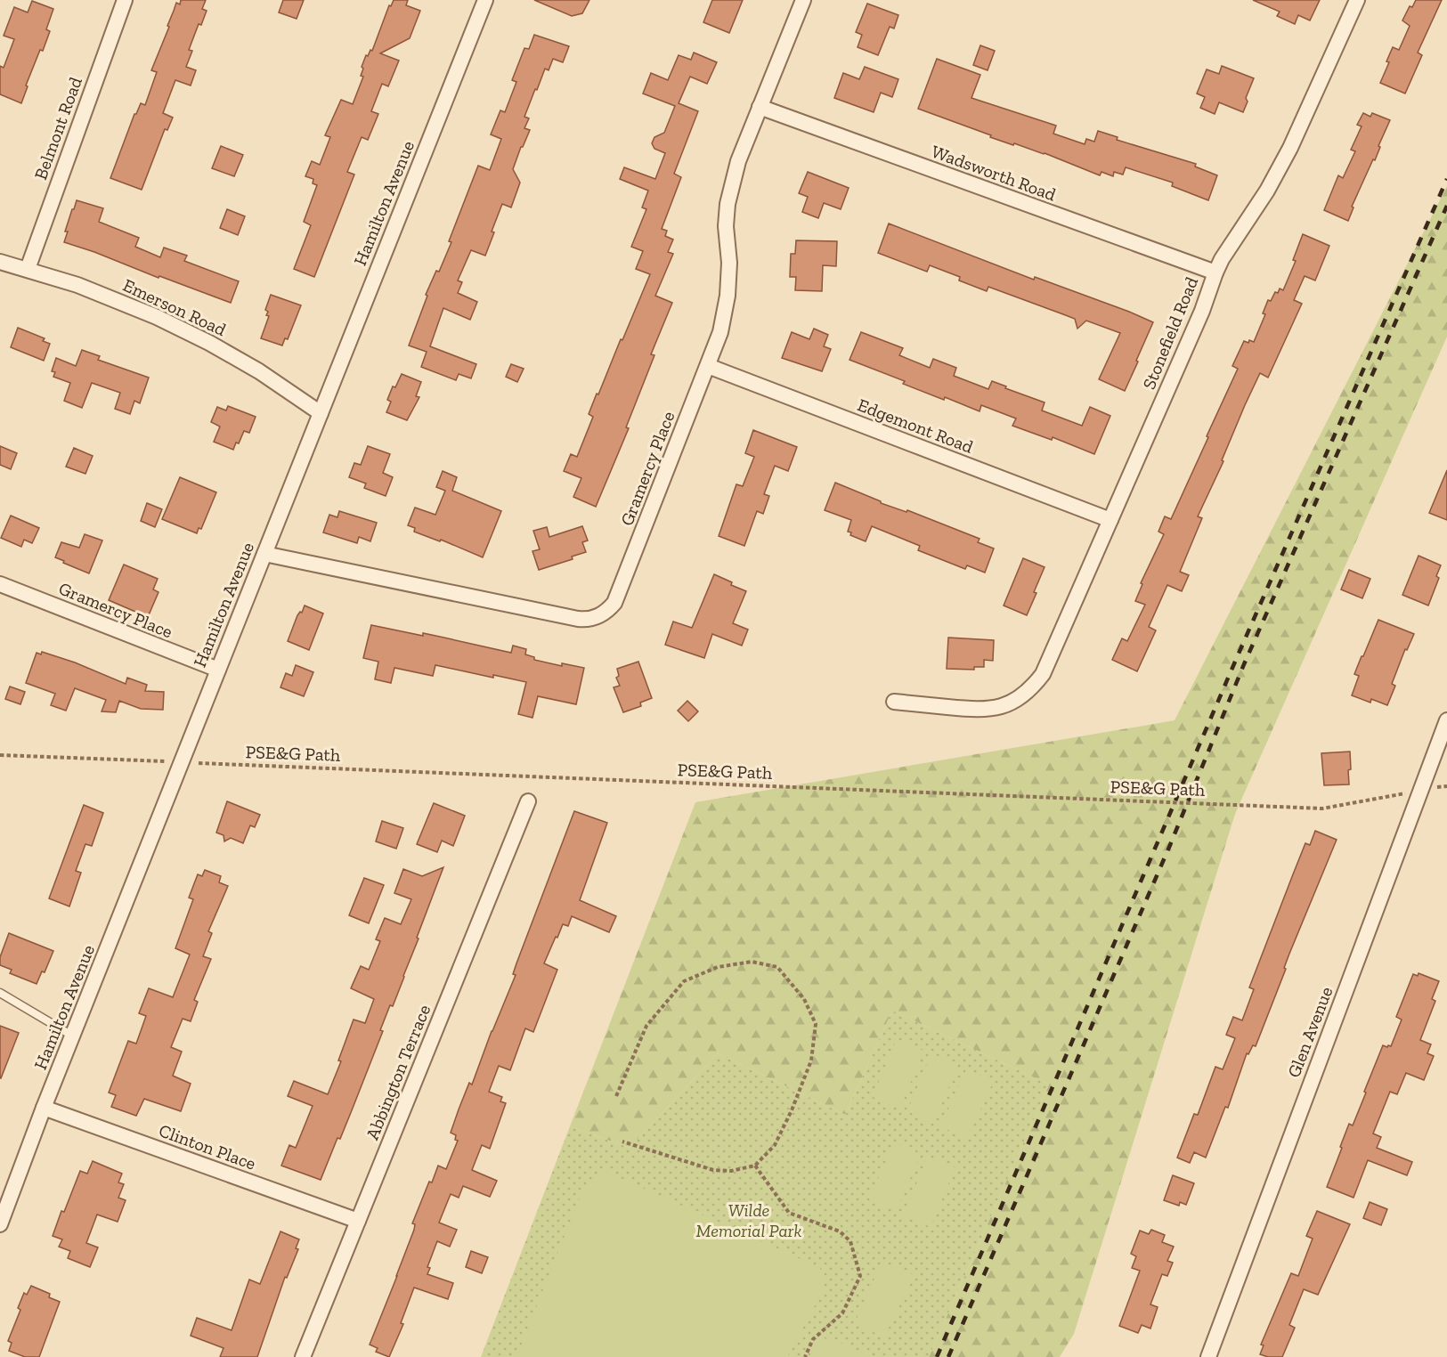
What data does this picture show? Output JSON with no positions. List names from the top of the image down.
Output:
{
  "streets": {
    "street": [
      "Belmont Road",
      "Wadsworth Road",
      "Hamilton Avenue",
      "Emerson Road",
      "Stonefield Road",
      "Edgemont Road",
      "Gramercy Place",
      "Glen Avenue",
      "Abbington Terrace",
      "Clinton Place"
    ],
    "path": ["PSE&G Path"]
  },
  "crossings": [
    ["Belmont Road", "Emerson Road"],
    ["Wadsworth Road", "Stonefield Road"],
    ["Wadsworth Road", "Gramercy Place"],
    ["Hamilton Avenue", "Emerson Road"],
    ["Hamilton Avenue", "Gramercy Place"],
    ["Hamilton Avenue", "PSE&G Path"],
    ["Hamilton Avenue", "Clinton Place"],
    ["Stonefield Road", "Edgemont Road"],
    ["Edgemont Road", "Gramercy Place"],
    ["PSE&G Path", "Glen Avenue"],
    ["Abbington Terrace", "Clinton Place"]
  ],
  "parks": ["Wilde Memorial Park"]
}
